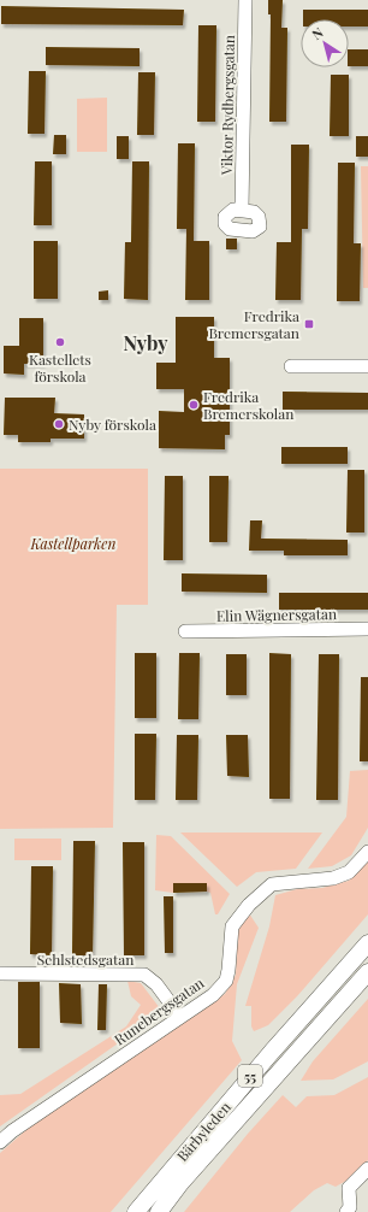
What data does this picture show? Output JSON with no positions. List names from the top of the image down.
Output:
{
  "streets": {
    "main road": ["55", "Bärbyleden"],
    "street": [
      "Viktor Rydbergsgatan",
      "Elin Wägnersgatan",
      "Sehlstedsgatan",
      "Runebergsgatan"
    ]
  },
  "crossings": [
    ["Sehlstedsgatan", "Runebergsgatan"]
  ],
  "districts": ["Nyby"],
  "parks": ["Kastellparken"],
  "places": {
    "transit": ["Fredrika Bremersgatan"],
    "other": ["Kastellets förskola", "Fredrika Bremerskolan", "Nyby förskola"]
  },
  "north": "top left"
}
